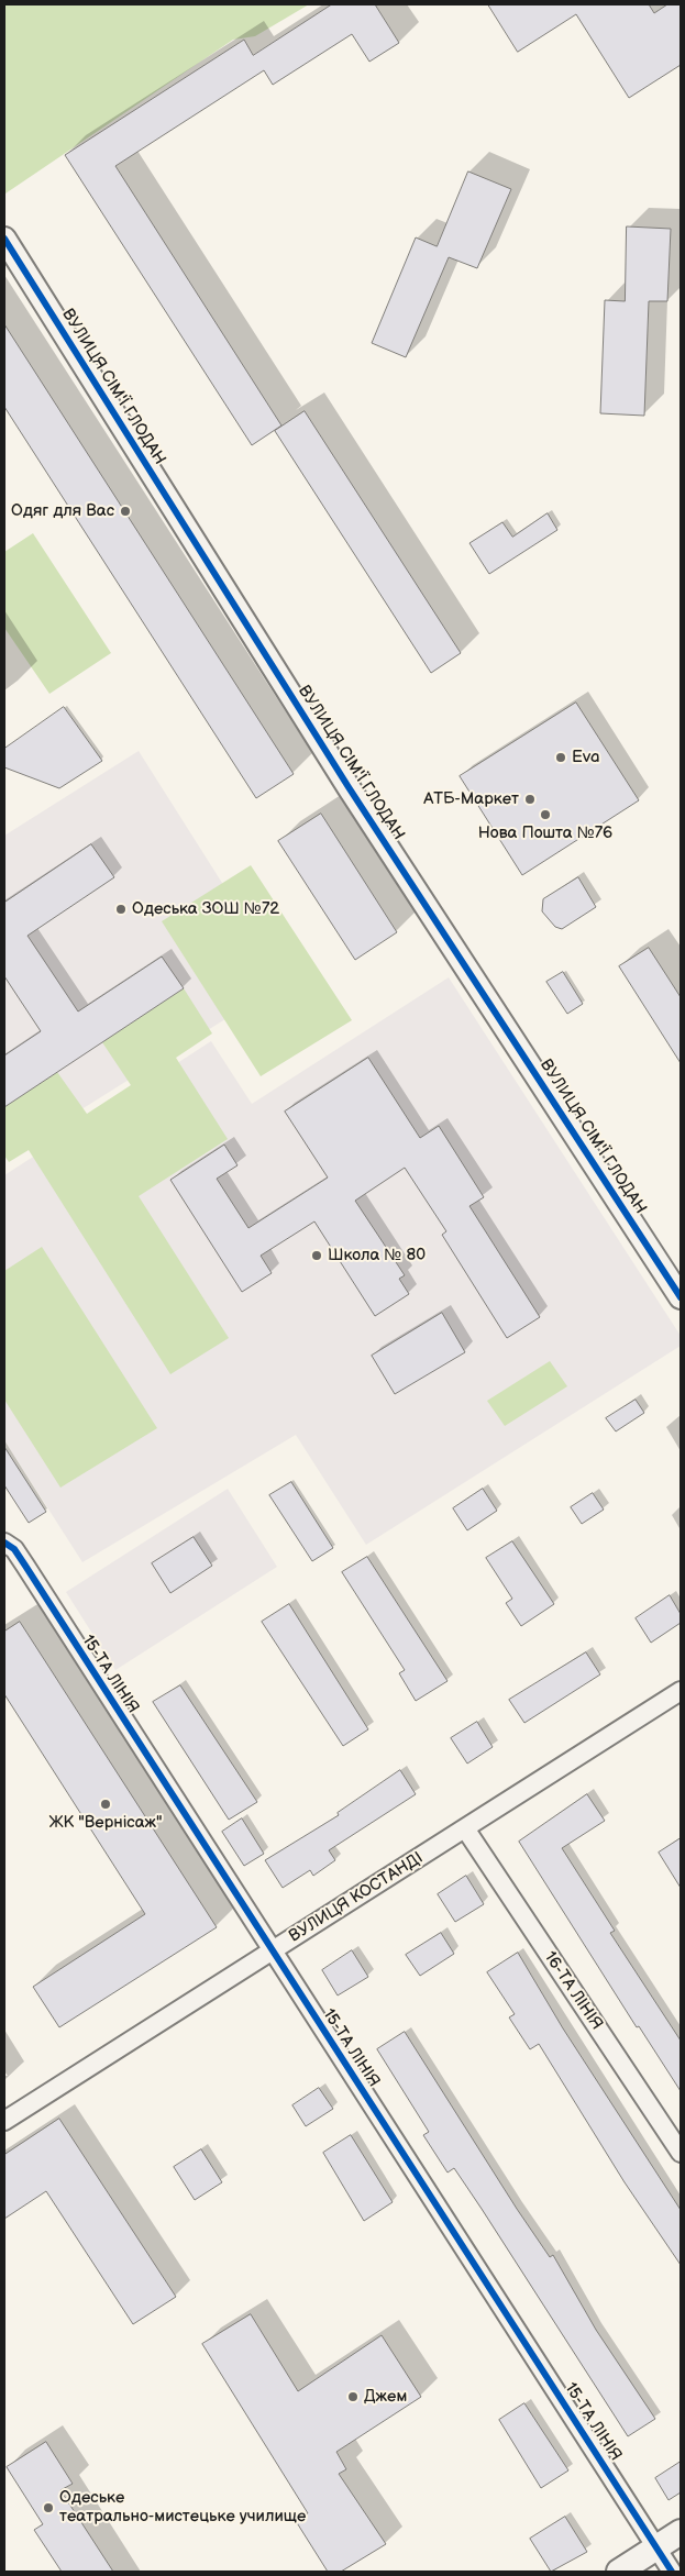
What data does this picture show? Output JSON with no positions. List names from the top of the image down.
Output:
{
  "streets": {
    "street": [
      "ВУЛИЦЯ СІМ'Ї ГЛОДАН",
      "15-ТА ЛІНІЯ",
      "ВУЛИЦЯ КОСТАНДІ",
      "16-ТА ЛІНІЯ"
    ]
  },
  "crossings": [
    ["15-ТА ЛІНІЯ", "ВУЛИЦЯ КОСТАНДІ"],
    ["ВУЛИЦЯ КОСТАНДІ", "16-ТА ЛІНІЯ"]
  ],
  "places": [
    "Одяг для Вас",
    "Eva",
    "АТБ-Маркет",
    "Нова Пошта №76",
    "Одеська ЗОШ №72",
    "Школа № 80",
    "ЖК \"Вернісаж\"",
    "Джем",
    "Одеське театрально-мистецьке училище"
  ]
}
